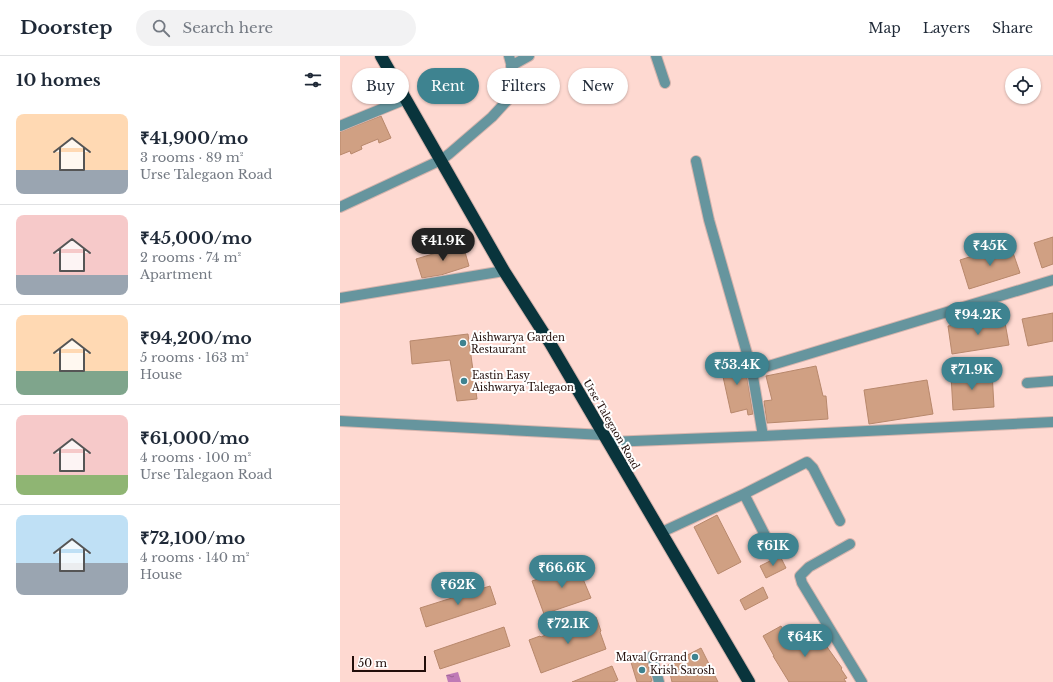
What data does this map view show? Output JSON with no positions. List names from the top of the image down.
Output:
{
  "streets": {
    "highway": ["Urse Talegaon Road"]
  },
  "places": [
    "Aishwarya Garden Restaurant",
    "Eastin Easy Aishwarya Talegaon",
    "Maval Grrand",
    "Krish Sarosh"
  ],
  "scale_bar": "50 m",
  "page": {
    "header": "Doorstep",
    "search": "Search here",
    "nav": ["Map", "Layers", "Share"],
    "heading": "10 homes",
    "chip": [
      "Buy",
      "Rent",
      "Filters",
      "New"
    ],
    "list": [
      {
        "name": "₹41,900/mo",
        "note": "3 rooms · 89 m² · Urse Talegaon Road"
      },
      {
        "name": "₹45,000/mo",
        "note": "2 rooms · 74 m² · Apartment"
      },
      {
        "name": "₹94,200/mo",
        "note": "5 rooms · 163 m² · House"
      },
      {
        "name": "₹61,000/mo",
        "note": "4 rooms · 100 m² · Urse Talegaon Road"
      },
      {
        "name": "₹72,100/mo",
        "note": "4 rooms · 140 m² · House"
      }
    ],
    "price": [
      "₹41.9K",
      "₹45K",
      "₹94.2K",
      "₹53.4K",
      "₹71.9K",
      "₹61K",
      "₹66.6K",
      "₹62K",
      "₹72.1K",
      "₹64K"
    ],
    "scale": "50 m"
  }
}
